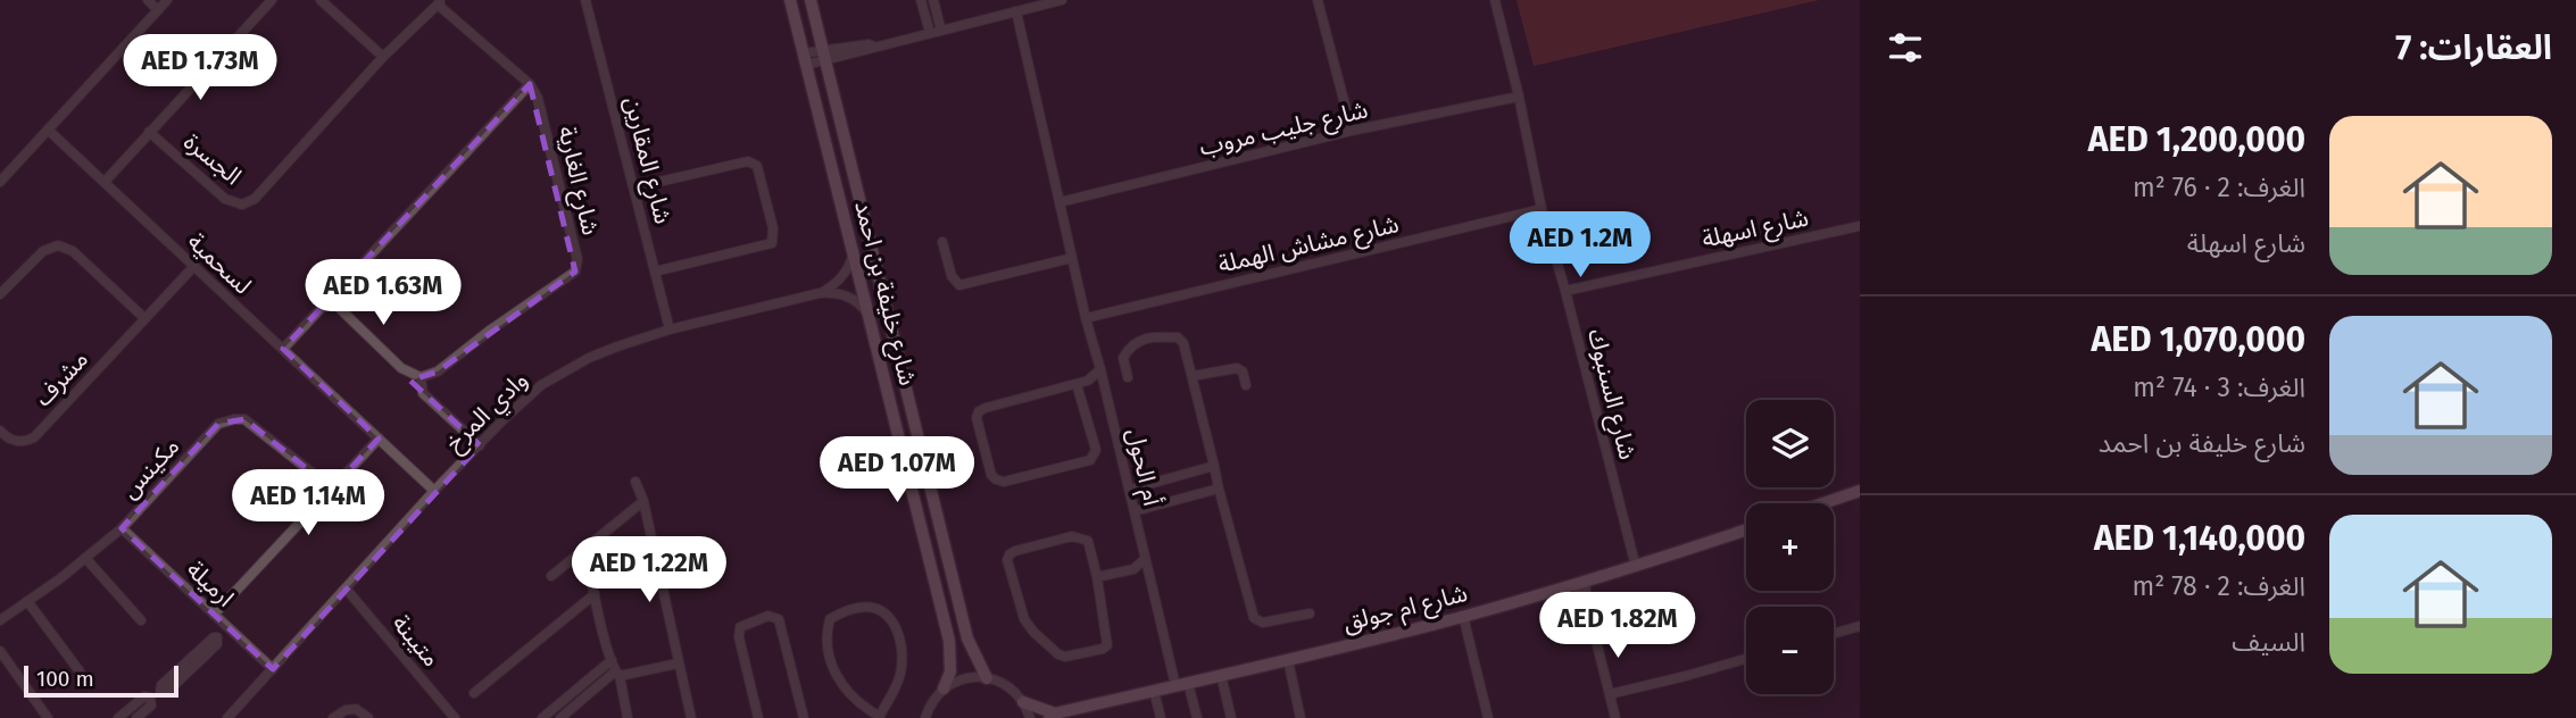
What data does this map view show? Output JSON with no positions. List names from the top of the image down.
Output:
{
  "streets": {
    "street": [
      "شارع جليب مروب",
      "الجسرة",
      "شارع المقارين",
      "شارع الغارية",
      "شارع اسهلة",
      "شارع مشاش الهملة",
      "لسحمية",
      "شارع خليفة بن احمد",
      "مشرف",
      "شارع السنبوك",
      "وادي المرخ",
      "أم الحول",
      "مكينس",
      "ارميلة",
      "شارع ام جولق",
      "متيبنة"
    ]
  },
  "crossings": [
    ["شارع جليب مروب", "شارع السنبوك"],
    ["شارع جليب مروب", "أم الحول"],
    ["الجسرة", "لسحمية"],
    ["شارع المقارين", "وادي المرخ"],
    ["شارع اسهلة", "شارع السنبوك"],
    ["شارع مشاش الهملة", "شارع السنبوك"],
    ["شارع مشاش الهملة", "أم الحول"],
    ["لسحمية", "مشرف"],
    ["لسحمية", "وادي المرخ"],
    ["شارع خليفة بن احمد", "وادي المرخ"],
    ["شارع السنبوك", "شارع ام جولق"],
    ["وادي المرخ", "ارميلة"],
    ["وادي المرخ", "متيبنة"],
    ["أم الحول", "شارع ام جولق"],
    ["مكينس", "ارميلة"]
  ],
  "scale_bar": "100 m",
  "page": {
    "heading": "العقارات: 7",
    "price": [
      "AED 1.73M",
      "AED 1.2M",
      "AED 1.63M",
      "AED 1.07M",
      "AED 1.14M",
      "AED 1.22M",
      "AED 1.82M"
    ],
    "list": [
      {
        "name": "AED 1,200,000",
        "note": "الغرف: 2 · 76 m² · شارع اسهلة"
      },
      {
        "name": "AED 1,070,000",
        "note": "الغرف: 3 · 74 m² · شارع خليفة بن احمد"
      },
      {
        "name": "AED 1,140,000",
        "note": "الغرف: 2 · 78 m² · السيف"
      }
    ],
    "map_buttons": ["+", "−"],
    "scale": "100 m"
  }
}
